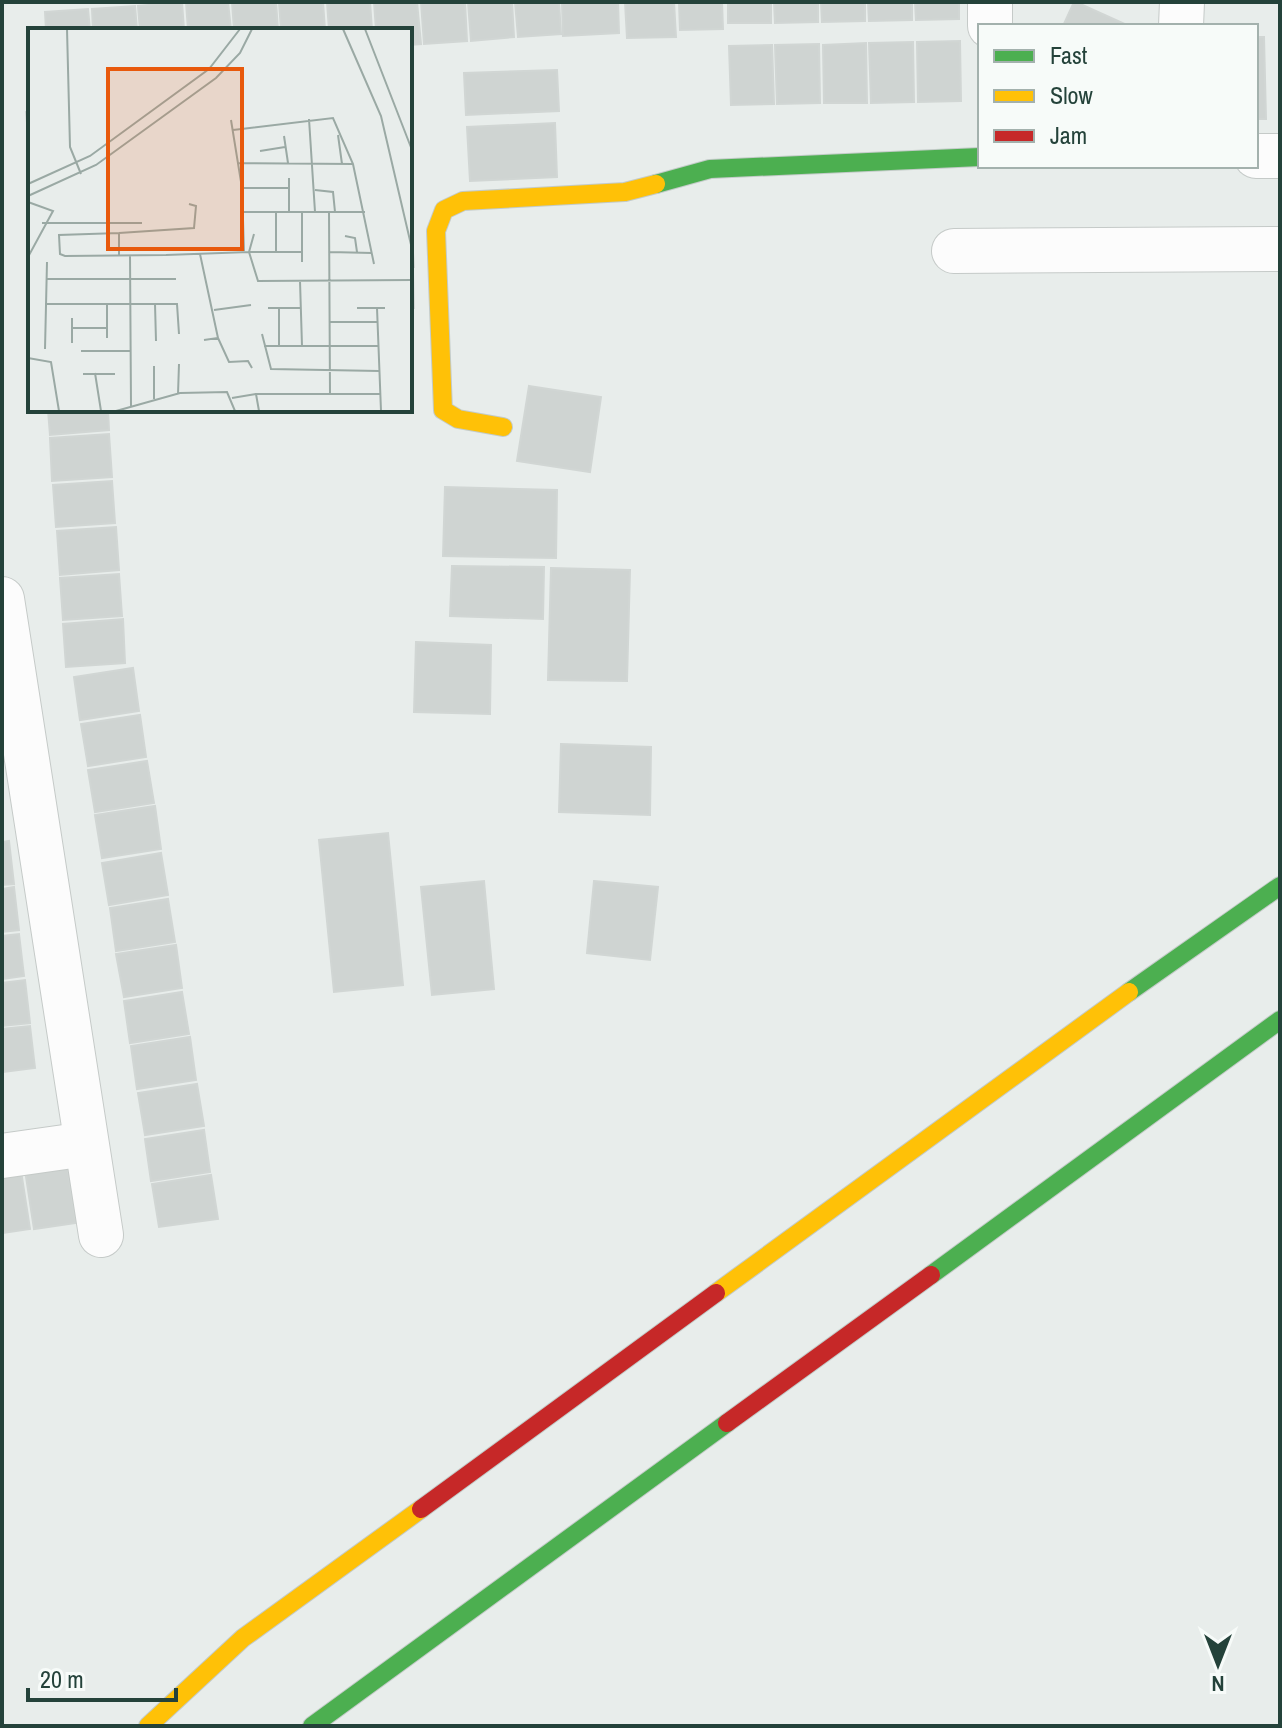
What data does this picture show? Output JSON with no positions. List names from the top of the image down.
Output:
{
  "legend": ["Fast", "Slow", "Jam"],
  "scale_bar": "20 m",
  "north": "bottom"
}
